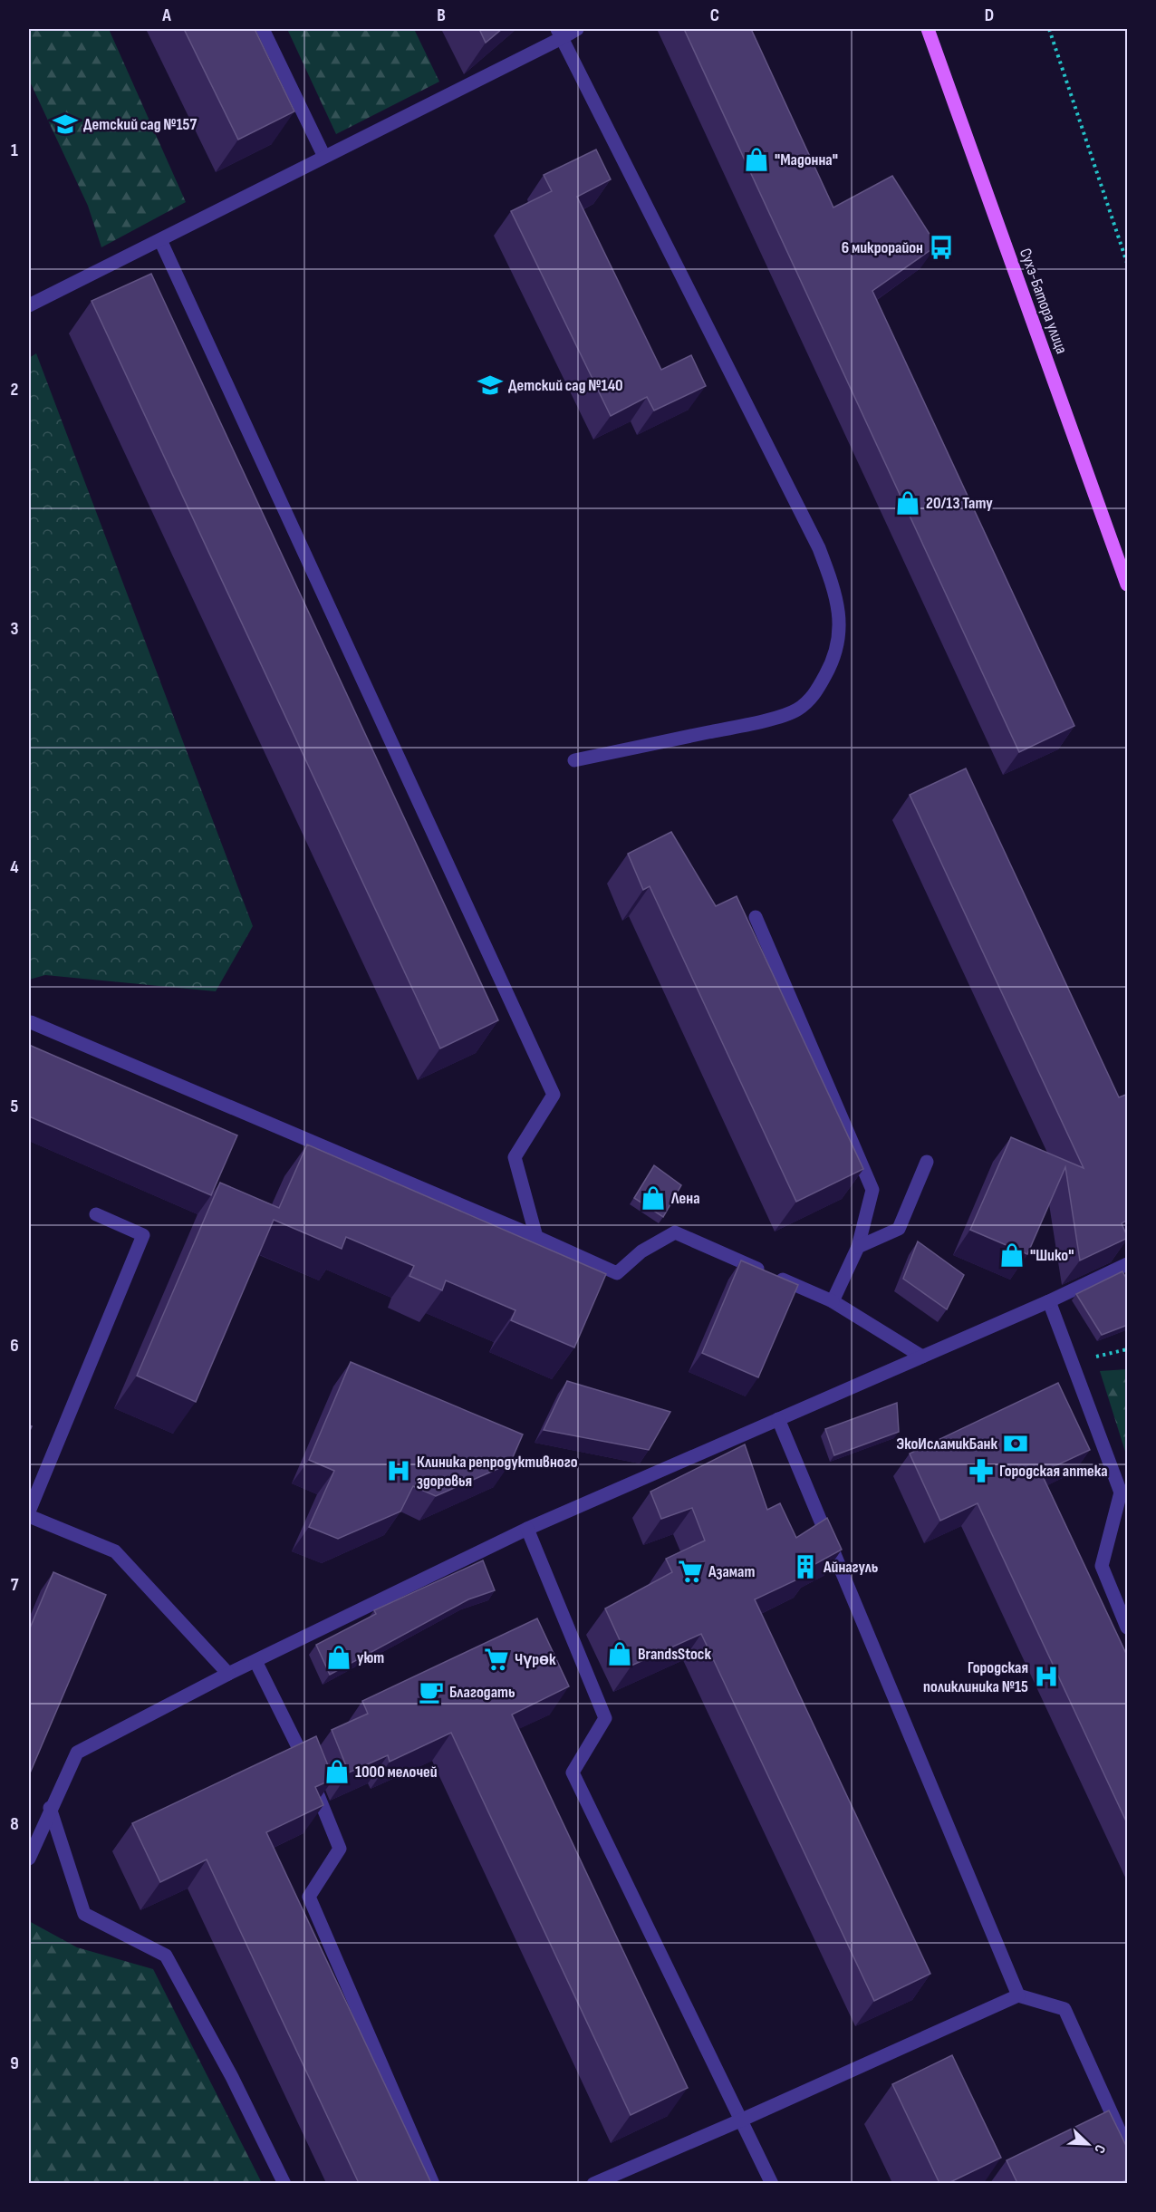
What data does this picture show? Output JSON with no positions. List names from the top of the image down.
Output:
{
  "streets": {
    "main road": ["Сухэ-Батора улица"]
  },
  "places": {
    "school or university": ["Детский сад №157", "Детский сад №140"],
    "shop": [
      "\"Мадонна\"",
      "20/13 Тату",
      "Лена",
      "\"Шико\"",
      "BrandsStock",
      "уют",
      "1000 мелочей"
    ],
    "bus stop": ["6 микрорайон"],
    "bank": ["ЭкоИсламикБанк"],
    "hospital": ["Клиника репродуктивного здоровья", "Городская поликлиника №15"],
    "pharmacy": ["Городская аптека"],
    "building": ["Айнагуль"],
    "supermarket": ["Азамат", "Чүрөк"],
    "cafe": ["Благодать"]
  },
  "north": "bottom right",
  "grid": {
    "columns": [
      "A",
      "B",
      "C",
      "D"
    ],
    "rows": [
      "1",
      "2",
      "3",
      "4",
      "5",
      "6",
      "7",
      "8",
      "9"
    ]
  }
}
